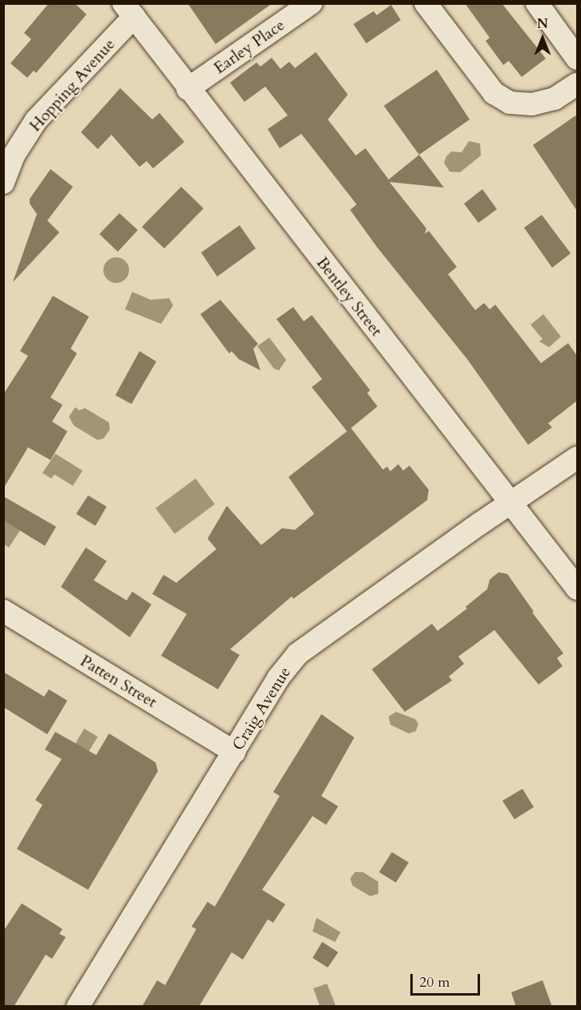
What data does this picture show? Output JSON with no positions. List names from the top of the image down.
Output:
{
  "streets": {
    "street": [
      "Earley Place",
      "Hopping Avenue",
      "Bentley Street",
      "Patten Street",
      "Craig Avenue"
    ]
  },
  "crossings": [
    ["Earley Place", "Bentley Street"],
    ["Hopping Avenue", "Bentley Street"],
    ["Bentley Street", "Craig Avenue"],
    ["Patten Street", "Craig Avenue"]
  ],
  "scale_bar": "20 m",
  "north": "top"
}
